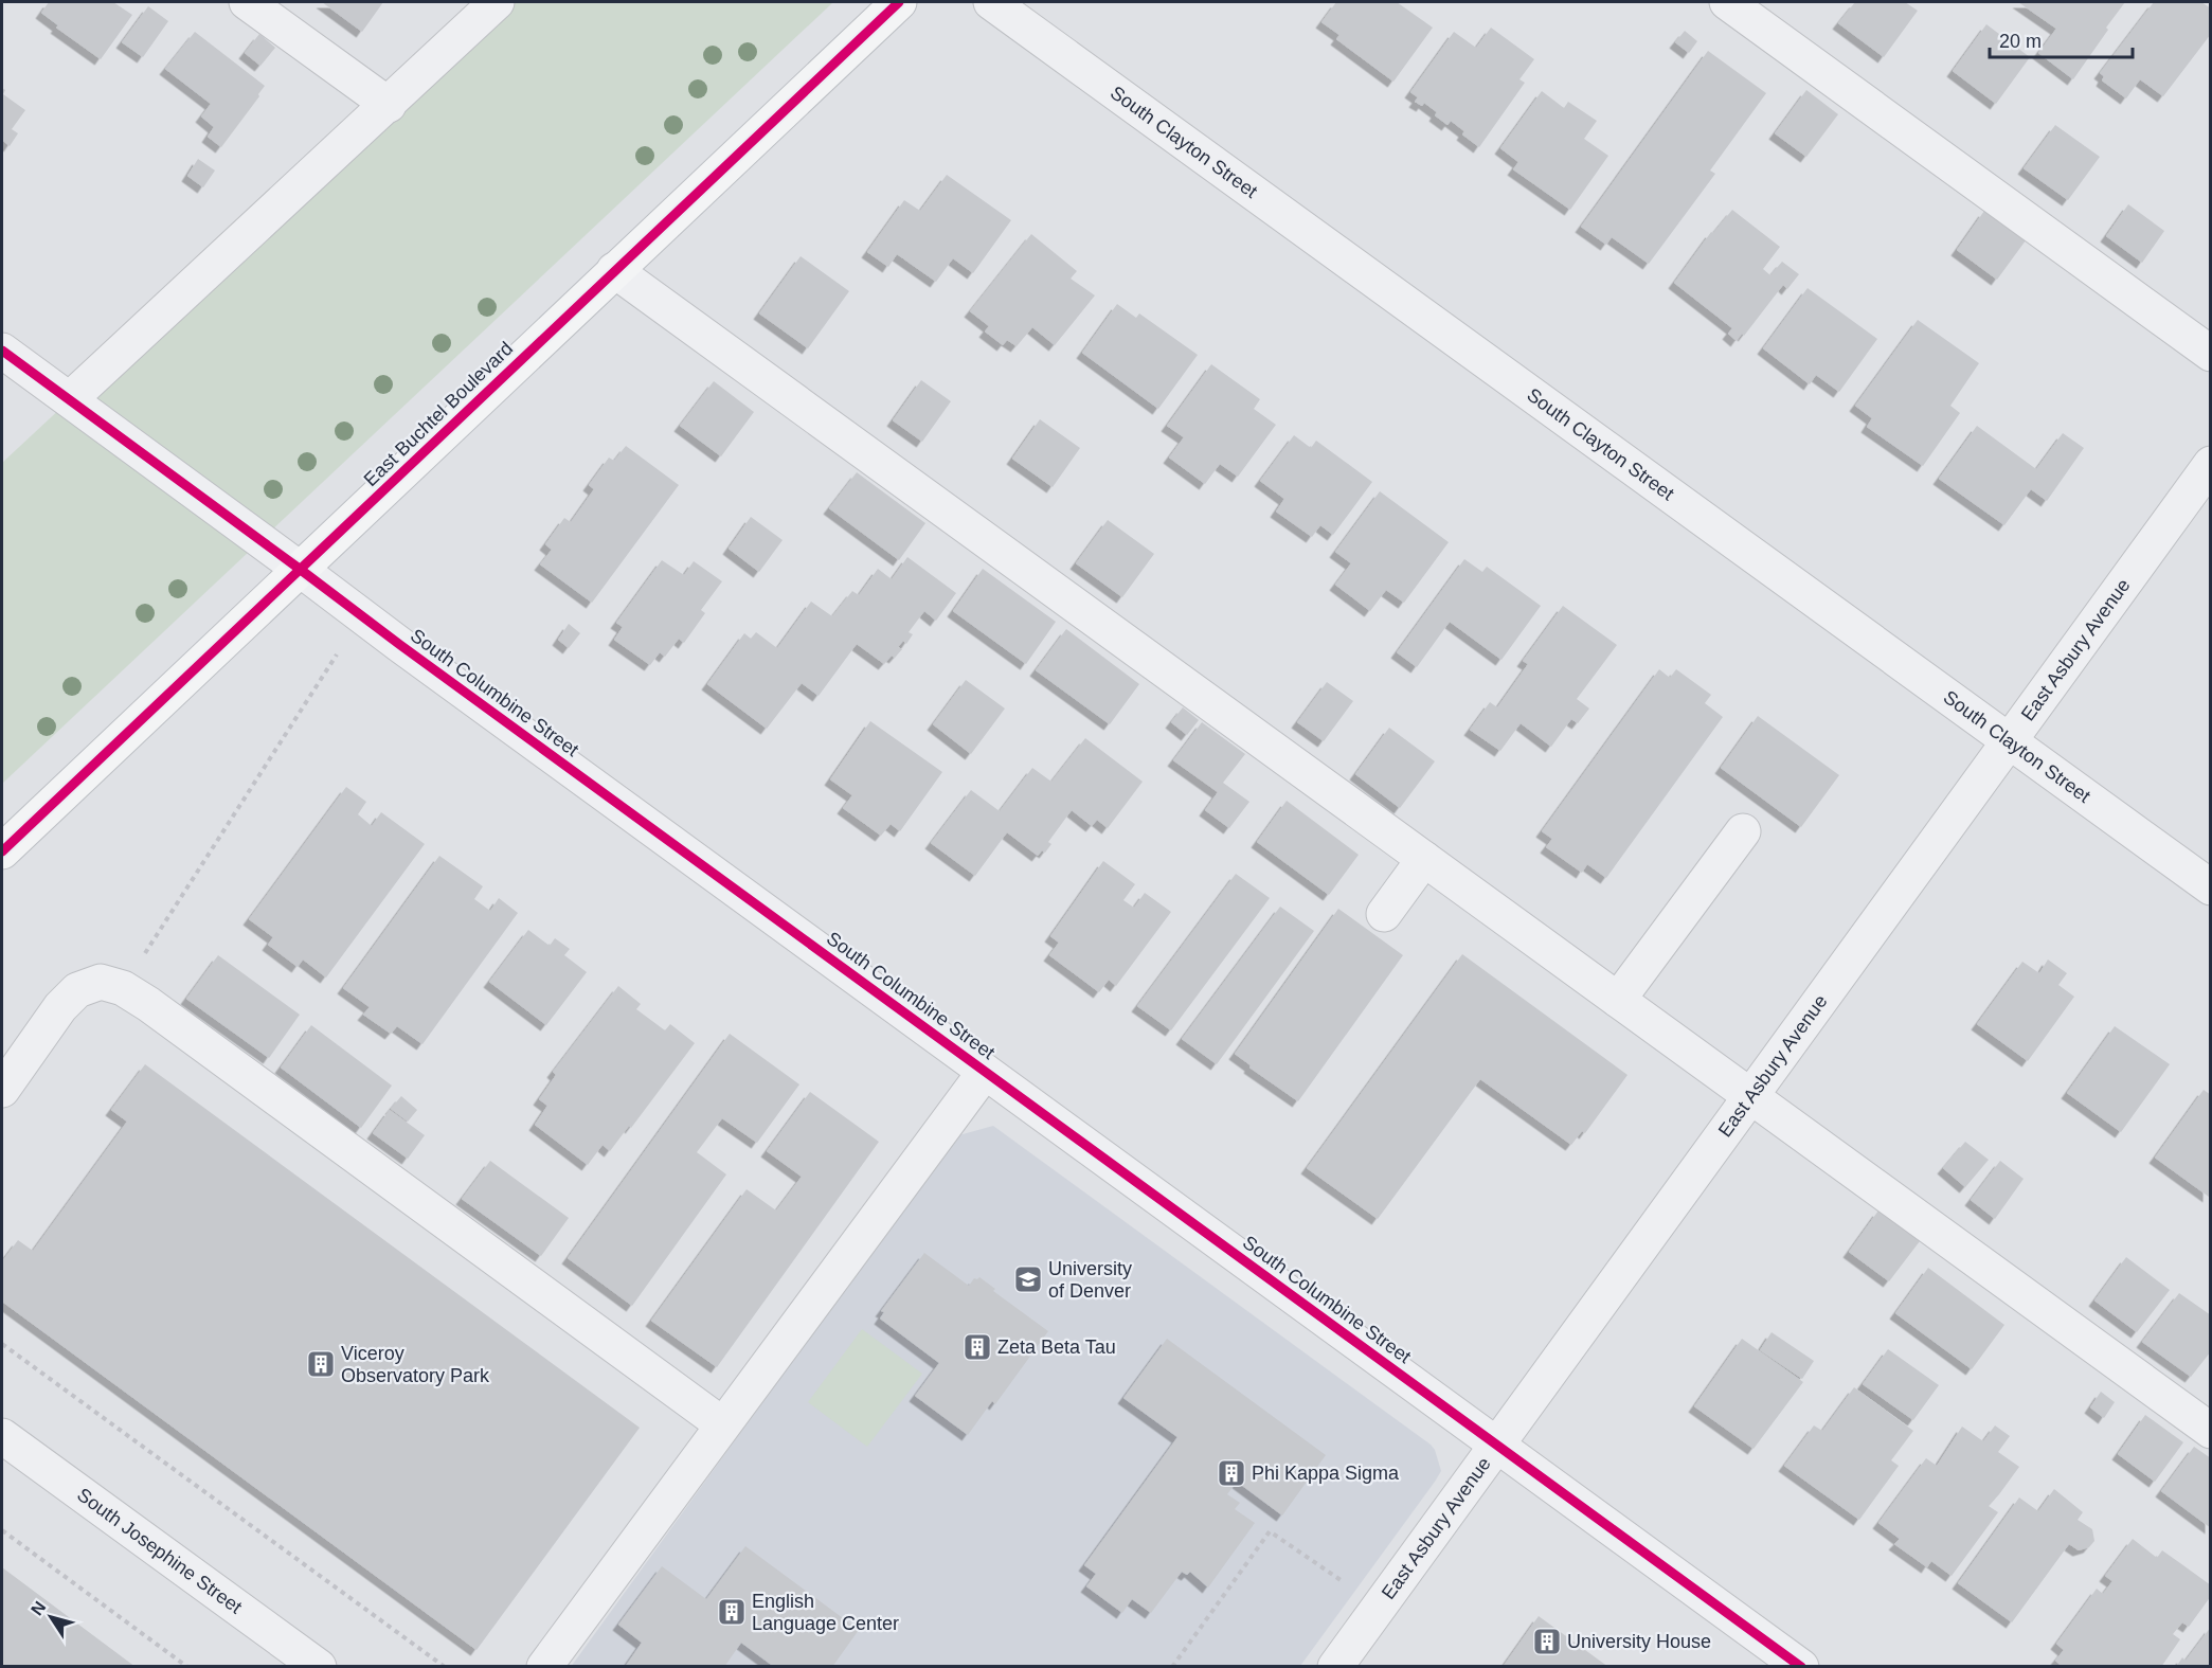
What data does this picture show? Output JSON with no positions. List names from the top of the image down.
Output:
{
  "streets": {
    "main road": ["East Buchtel Boulevard"],
    "street": [
      "South Clayton Street",
      "East Asbury Avenue",
      "South Columbine Street",
      "South Josephine Street"
    ]
  },
  "crossings": [
    ["South Clayton Street", "East Asbury Avenue"],
    ["East Buchtel Boulevard", "South Columbine Street"],
    ["East Asbury Avenue", "South Columbine Street"]
  ],
  "places": {
    "school or university": ["University of Denver"],
    "building": [
      "Zeta Beta Tau",
      "Viceroy Observatory Park",
      "Phi Kappa Sigma",
      "English Language Center",
      "University House"
    ]
  },
  "scale_bar": "20 m",
  "north": "top left"
}
